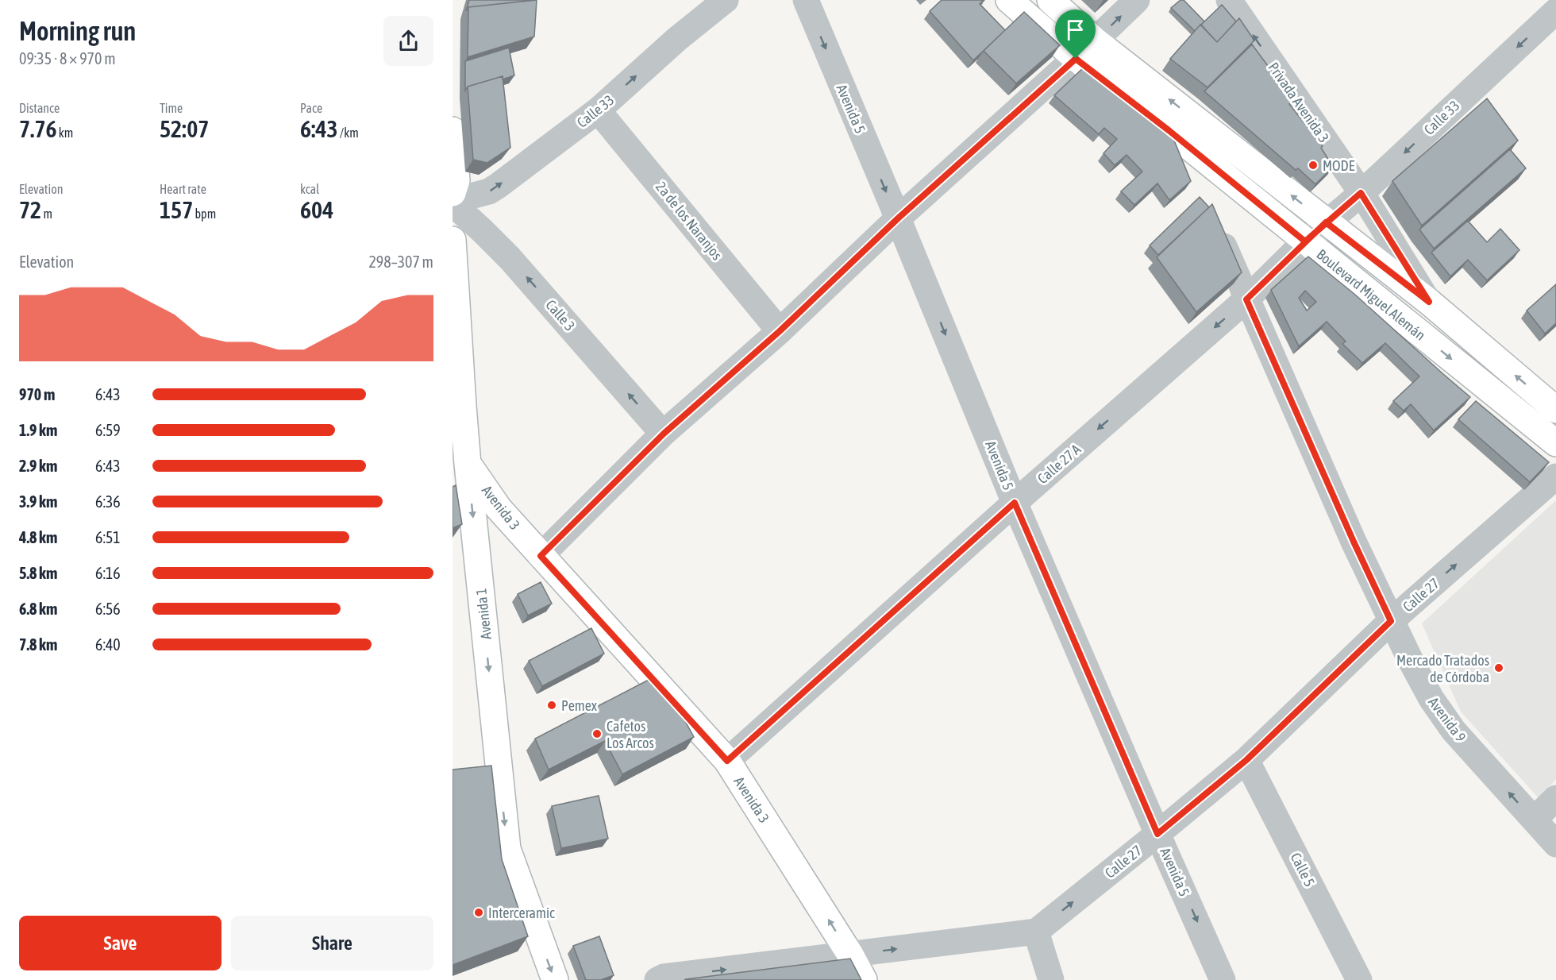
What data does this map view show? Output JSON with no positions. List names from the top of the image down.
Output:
{
  "streets": {
    "main road": ["Boulevard Miguel Alemán", "Avenida 3", "Avenida 1"],
    "street": [
      "Privada Avenida 3",
      "Avenida 5",
      "Calle 33",
      "2a de los Naranjos",
      "Calle 3",
      "Calle 27 A",
      "Calle 27",
      "Avenida 9",
      "Calle 5"
    ]
  },
  "crossings": [
    ["Privada Avenida 3", "Calle 33"],
    ["Privada Avenida 3", "Boulevard Miguel Alemán"],
    ["Avenida 5", "Calle 27 A"],
    ["Avenida 5", "Calle 27"],
    ["Calle 33", "2a de los Naranjos"],
    ["Calle 33", "Boulevard Miguel Alemán"],
    ["Calle 33", "Calle 3"],
    ["Calle 33", "Calle 27 A"],
    ["Boulevard Miguel Alemán", "Calle 27 A"],
    ["Calle 27 A", "Avenida 3"],
    ["Calle 27 A", "Avenida 9"],
    ["Avenida 3", "Avenida 1"],
    ["Calle 27", "Avenida 9"],
    ["Calle 27", "Calle 5"]
  ],
  "one_way": [
    "Privada Avenida 3",
    "Avenida 5",
    "Calle 3",
    "Calle 27 A",
    "Avenida 3",
    "Calle 27",
    "Avenida 1"
  ],
  "places": [
    "MODE",
    "Mercado Tratados de Córdoba",
    "Pemex",
    "Cafetos Los Arcos",
    "Interceramic"
  ],
  "page": {
    "heading": ["Morning run", "09:35 · 8 × 970 m"],
    "stats": [
      ["Distance", "7.76 km"],
      ["Time", "52:07"],
      ["Pace", "6:43 /km"],
      ["Elevation", "72 m"],
      ["Heart rate", "157 bpm"],
      ["kcal", "604"]
    ],
    "chart": ["Elevation", "298–307 m"],
    "list": [
      {
        "name": "970 m",
        "note": "6:43"
      },
      {
        "name": "1.9 km",
        "note": "6:59"
      },
      {
        "name": "2.9 km",
        "note": "6:43"
      },
      {
        "name": "3.9 km",
        "note": "6:36"
      },
      {
        "name": "4.8 km",
        "note": "6:51"
      },
      {
        "name": "5.8 km",
        "note": "6:16"
      },
      {
        "name": "6.8 km",
        "note": "6:56"
      },
      {
        "name": "7.8 km",
        "note": "6:40"
      }
    ],
    "buttons": ["Save", "Share"]
  }
}
